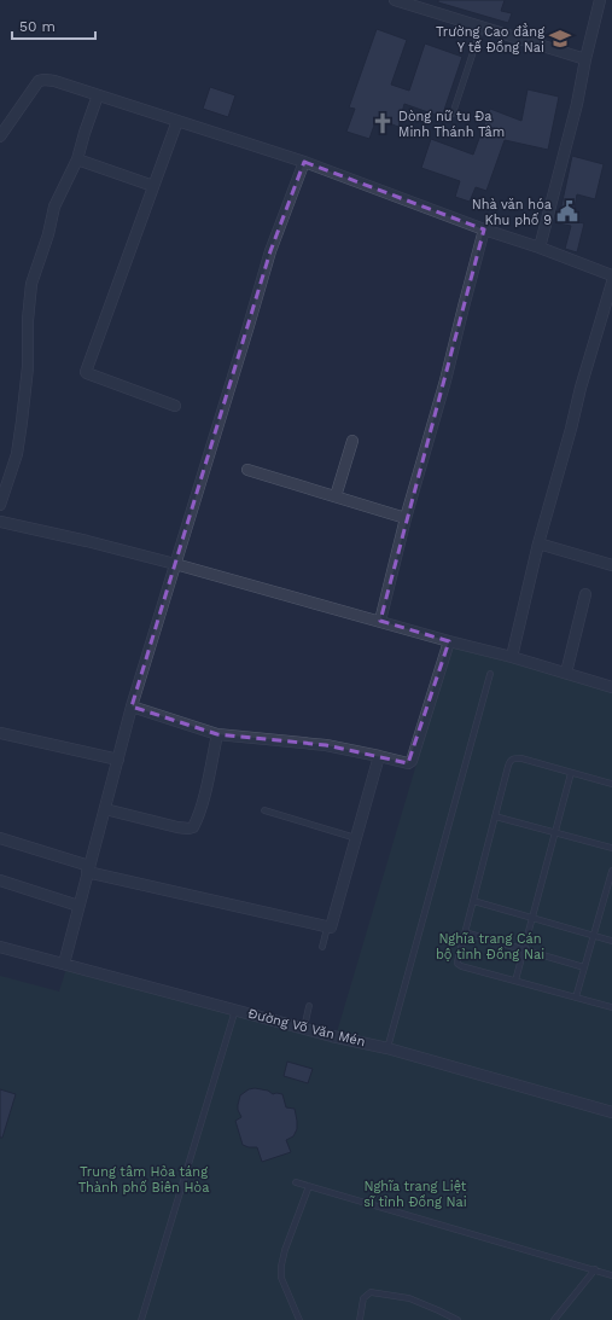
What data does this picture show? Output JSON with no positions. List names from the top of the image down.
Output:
{
  "streets": {
    "street": ["Đường Võ Văn Mén"]
  },
  "parks": ["Nghĩa trang Cán bộ tỉnh Đồng Nai", "Trung tâm Hỏa táng Thành phố Biên Hòa", "Nghĩa trang Liệt sĩ tỉnh Đồng Nai"],
  "places": {
    "school or university": ["Trường Cao đẳng Y tế Đồng Nai"],
    "church": ["Dòng nữ tu Đa Minh Thánh Tâm"],
    "public building": ["Nhà văn hóa Khu phố 9"]
  },
  "scale_bar": "50 m"
}
